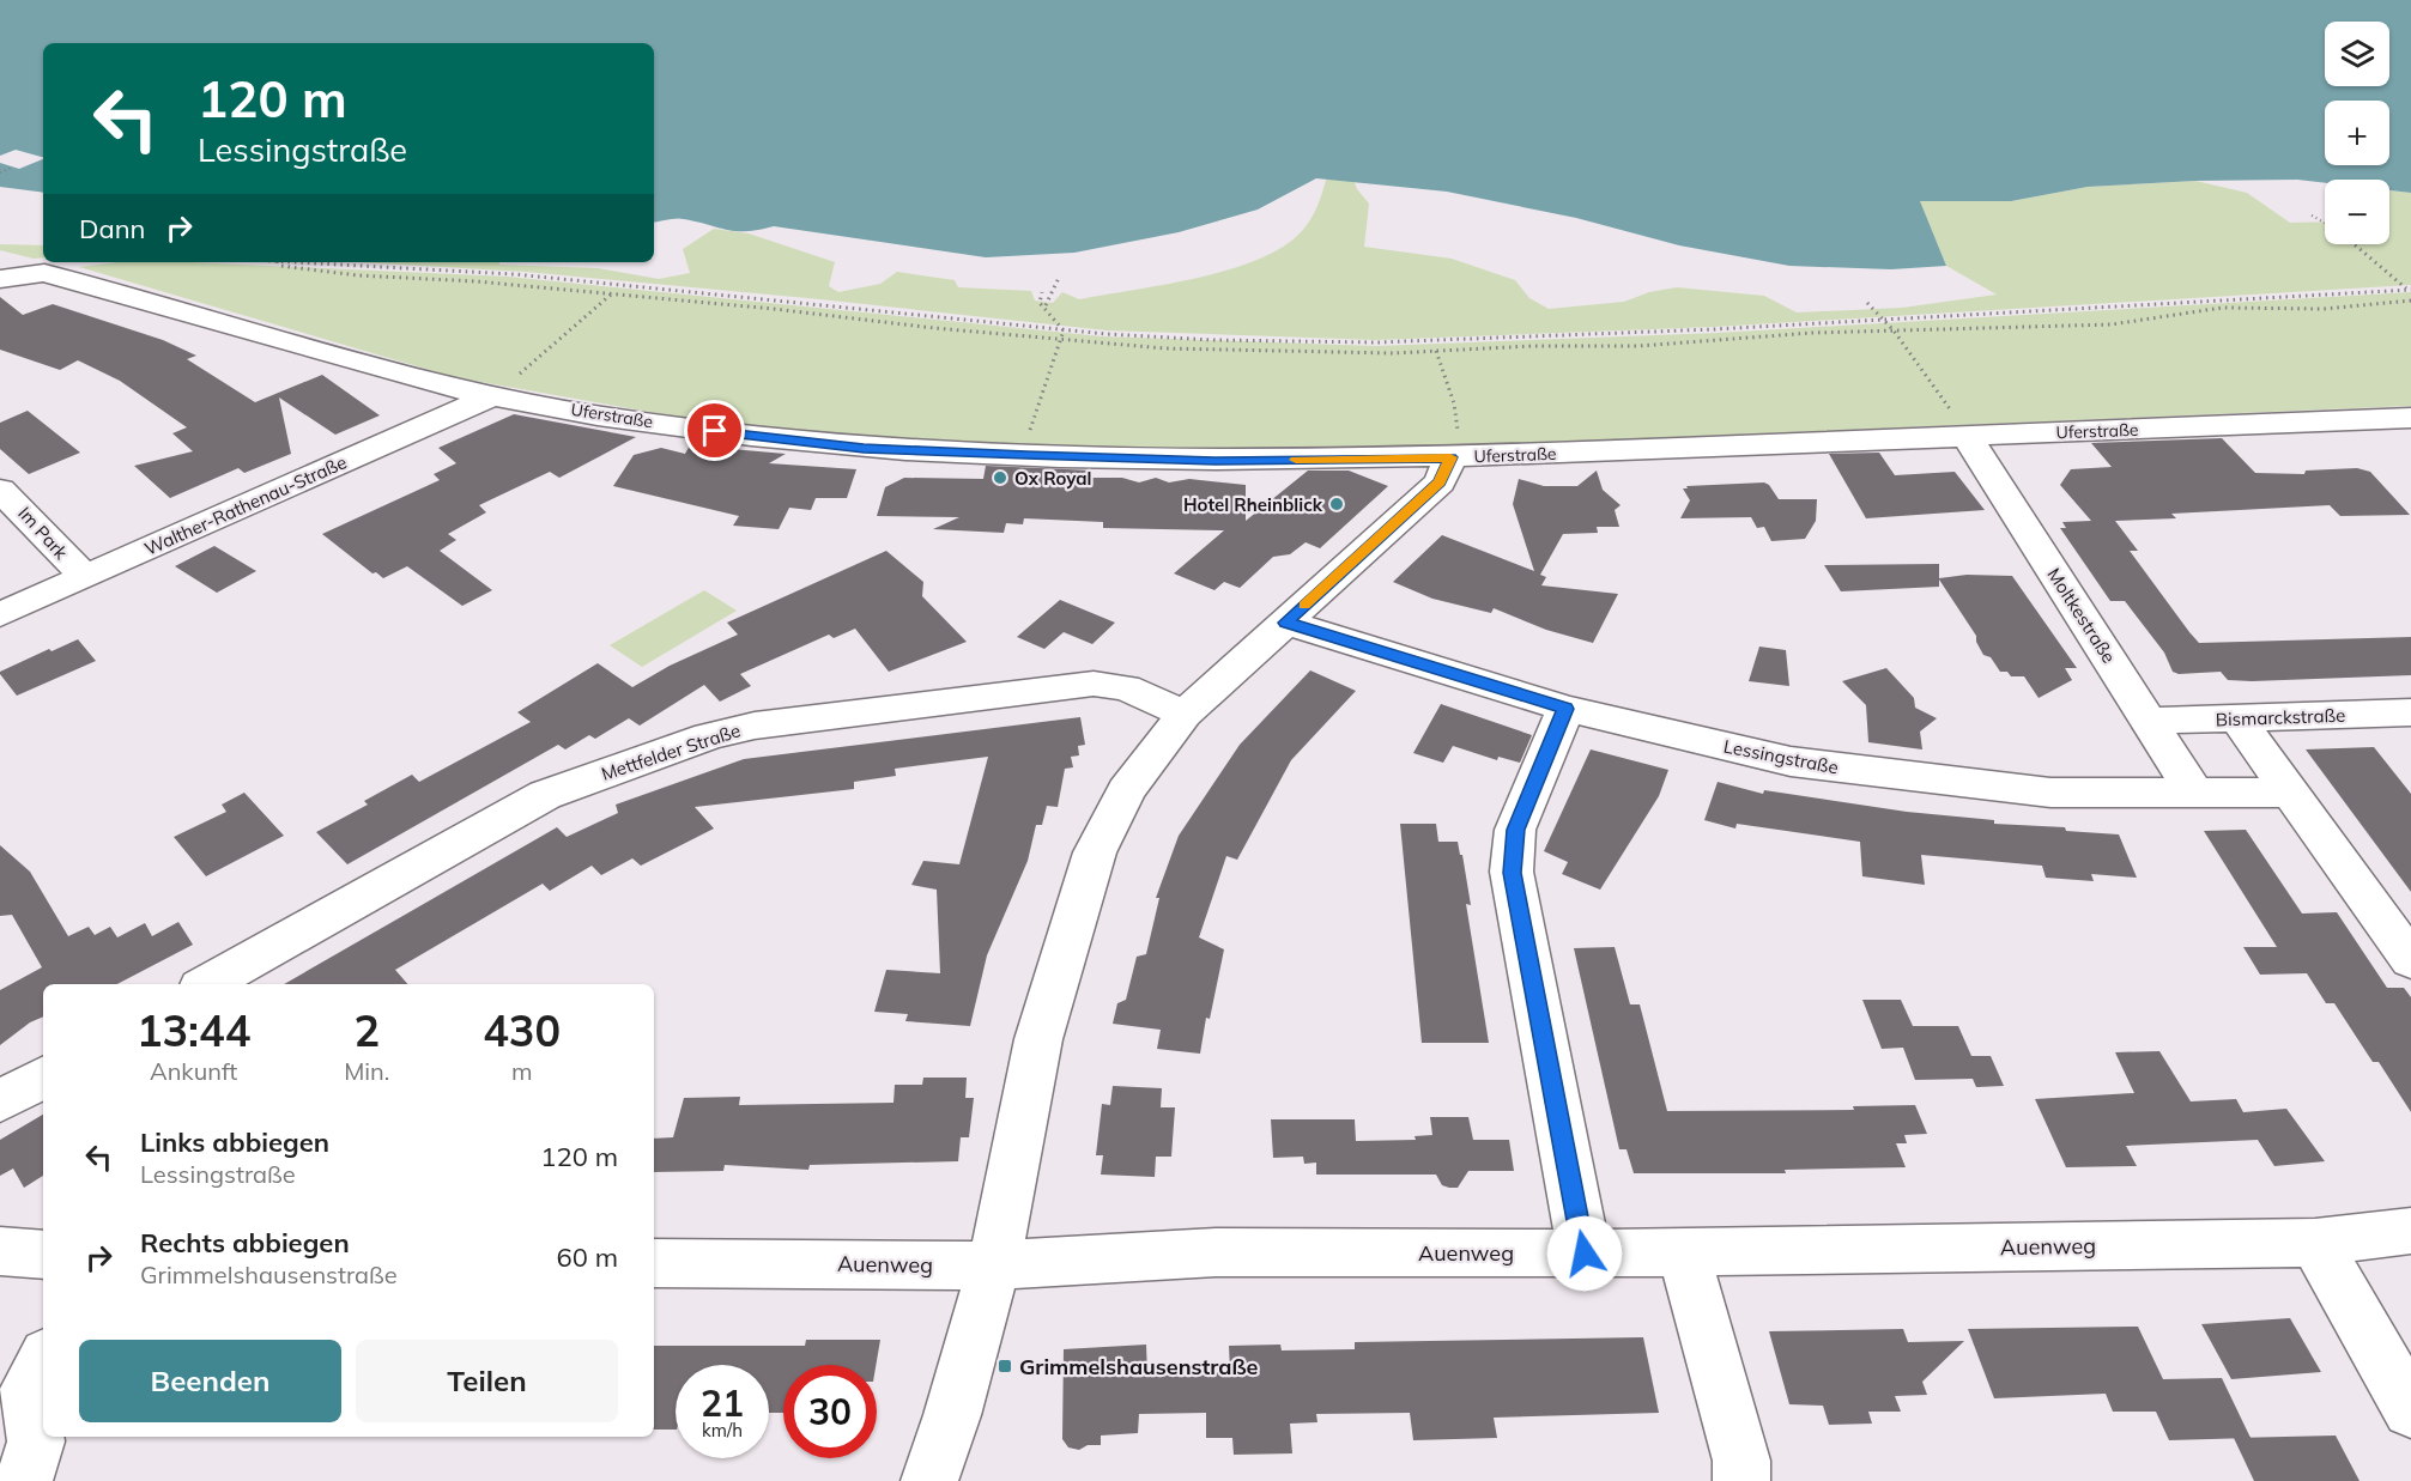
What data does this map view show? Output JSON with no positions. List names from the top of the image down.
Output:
{
  "streets": {
    "street": [
      "Uferstraße",
      "Walther-Rathenau-Straße",
      "Im Park",
      "Moltkestraße",
      "Bismarckstraße",
      "Mettfelder Straße",
      "Lessingstraße",
      "Auenweg"
    ]
  },
  "crossings": [
    ["Uferstraße", "Walther-Rathenau-Straße"],
    ["Uferstraße", "Moltkestraße"],
    ["Walther-Rathenau-Straße", "Im Park"],
    ["Moltkestraße", "Bismarckstraße"],
    ["Moltkestraße", "Lessingstraße"]
  ],
  "places": {
    "other": ["Ox Royal", "Hotel Rheinblick"],
    "transit": ["Grimmelshausenstraße"]
  },
  "page": {
    "map_buttons": ["+", "−"],
    "turn": ["120 m", "Lessingstraße"],
    "then": "Dann",
    "eta": [
      "13:44",
      "Ankunft",
      "2",
      "Min.",
      "430",
      "m"
    ],
    "list": [
      {
        "name": "Links abbiegen",
        "note": "Lessingstraße",
        "value": "120 m"
      },
      {
        "name": "Rechts abbiegen",
        "note": "Grimmelshausenstraße",
        "value": "60 m"
      }
    ],
    "buttons": ["Beenden", "Teilen"],
    "speed": "21 km/h",
    "limit": "30"
  }
}
